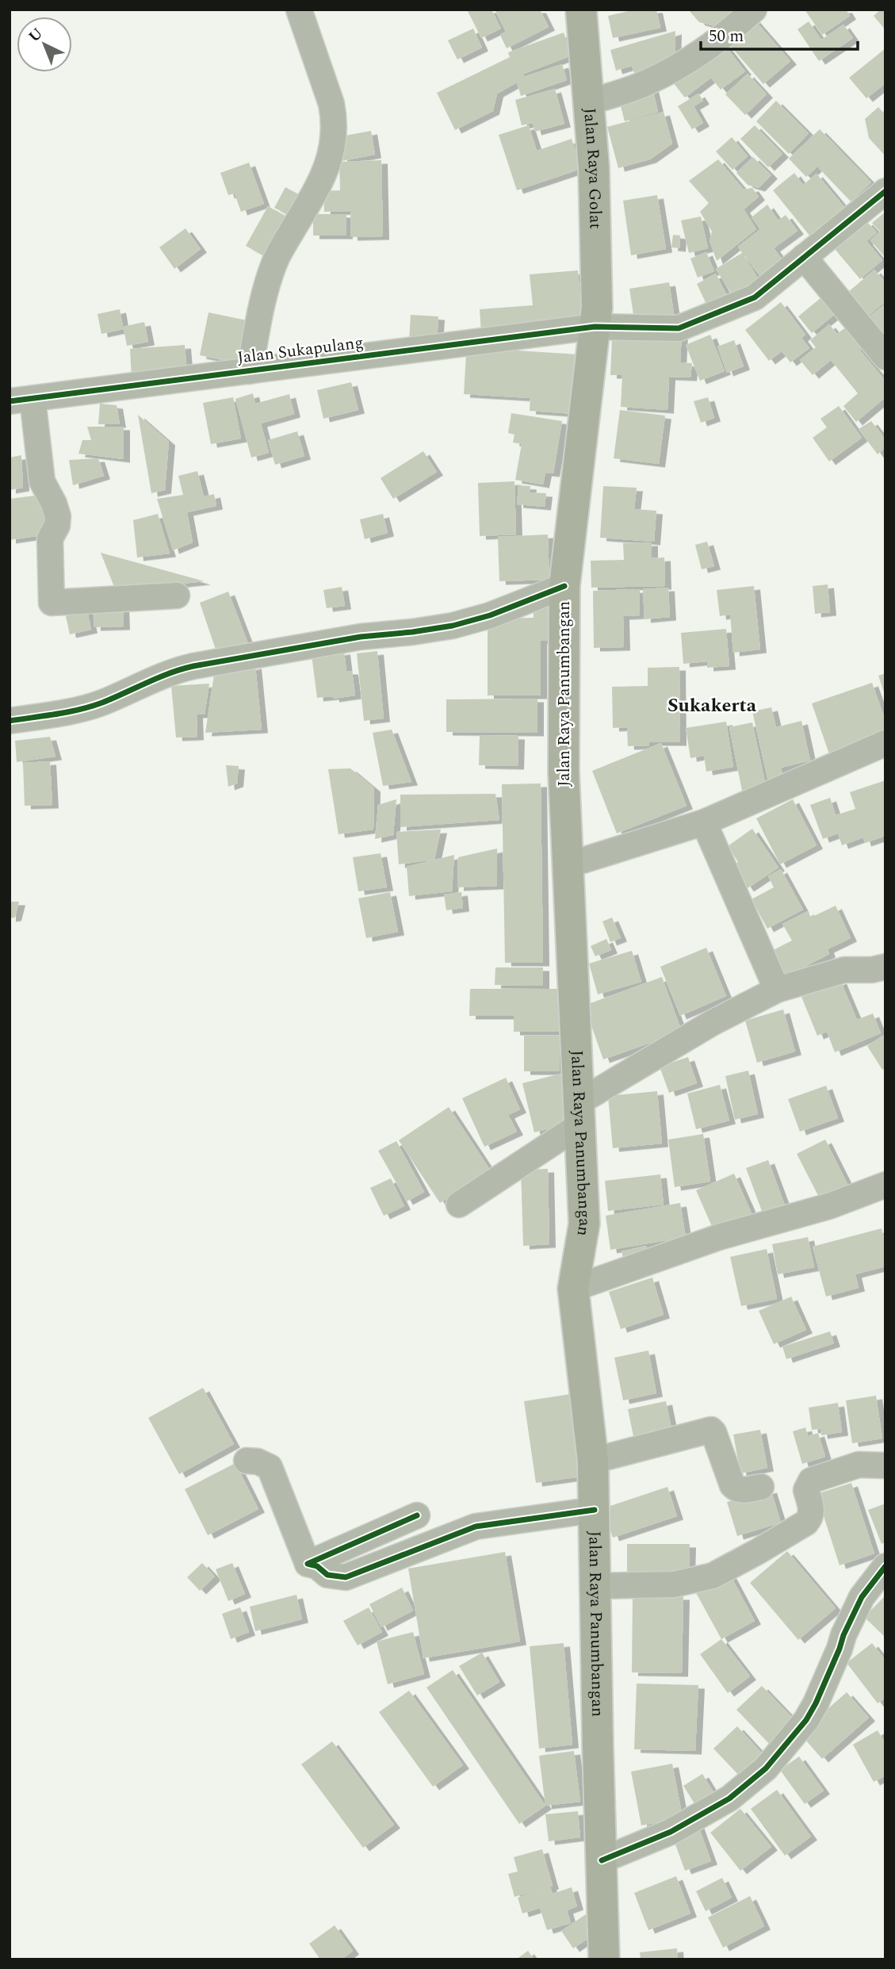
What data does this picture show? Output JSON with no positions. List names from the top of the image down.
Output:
{
  "streets": {
    "main road": ["Jalan Raya Golat", "Jalan Raya Panumbangan"],
    "street": ["Jalan Sukapulang"]
  },
  "crossings": [
    ["Jalan Raya Golat", "Jalan Sukapulang"],
    ["Jalan Raya Golat", "Jalan Raya Panumbangan"],
    ["Jalan Sukapulang", "Jalan Raya Panumbangan"]
  ],
  "districts": ["Sukakerta"],
  "scale_bar": "50 m",
  "north": "top left"
}
